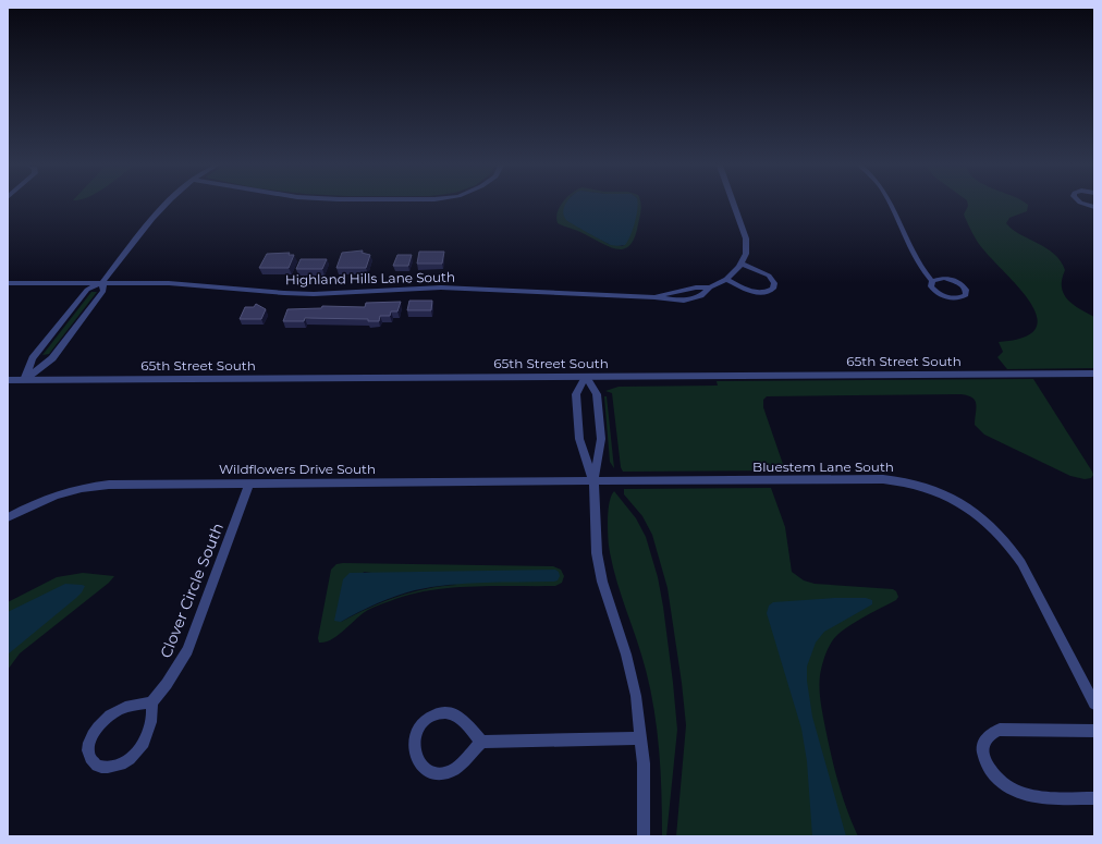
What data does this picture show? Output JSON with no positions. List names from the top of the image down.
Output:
{
  "streets": {
    "street": [
      "Highland Hills Lane South",
      "65th Street South",
      "Bluestem Lane South",
      "Wildflowers Drive South",
      "Clover Circle South"
    ]
  },
  "crossings": [
    ["Bluestem Lane South", "Wildflowers Drive South"],
    ["Wildflowers Drive South", "Clover Circle South"]
  ]
}
